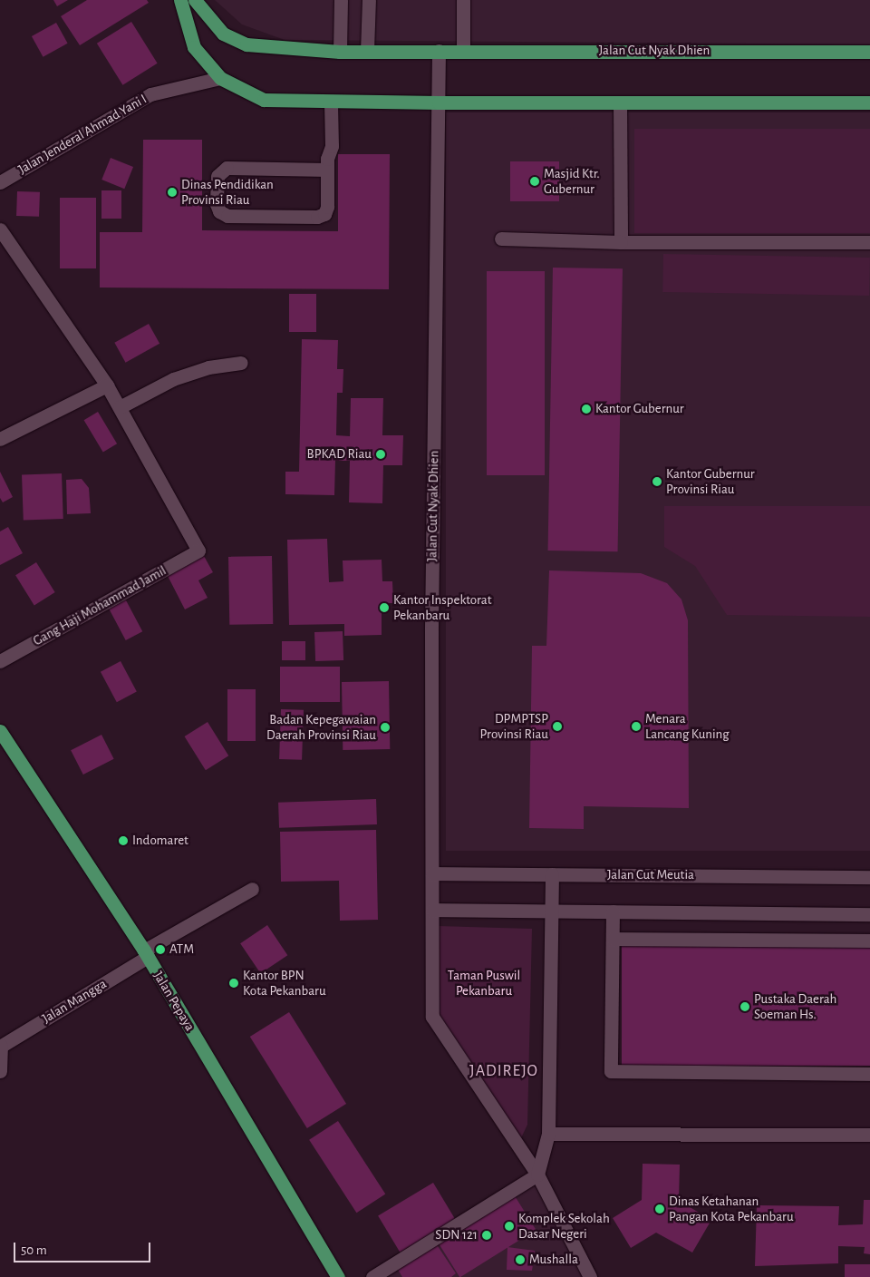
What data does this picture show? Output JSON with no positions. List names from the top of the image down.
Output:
{
  "streets": {
    "main road": ["Jalan Cut Nyak Dhien", "Jalan Pepaya"],
    "street": [
      "Jalan Jenderal Ahmad Yani I",
      "Gang Haji Mohammad Jamil",
      "Jalan Cut Meutia",
      "Jalan Mangga"
    ]
  },
  "crossings": [
    ["Jalan Cut Nyak Dhien", "Jalan Cut Meutia"],
    ["Jalan Mangga", "Jalan Pepaya"]
  ],
  "districts": ["JADIREJO"],
  "parks": ["Taman Puswil Pekanbaru"],
  "places": [
    "Masjid Ktr. Gubernur",
    "Dinas Pendidikan Provinsi Riau",
    "Kantor Gubernur",
    "BPKAD Riau",
    "Kantor Gubernur Provinsi Riau",
    "Kantor Inspektorat Pekanbaru",
    "DPMPTSP Provinsi Riau",
    "Menara Lancang Kuning",
    "Badan Kepegawaian Daerah Provinsi Riau",
    "Indomaret",
    "ATM",
    "Kantor BPN Kota Pekanbaru",
    "Pustaka Daerah Soeman Hs.",
    "Dinas Ketahanan Pangan Kota Pekanbaru",
    "Komplek Sekolah Dasar Negeri",
    "SDN 121",
    "Mushalla"
  ],
  "scale_bar": "50 m"
}
